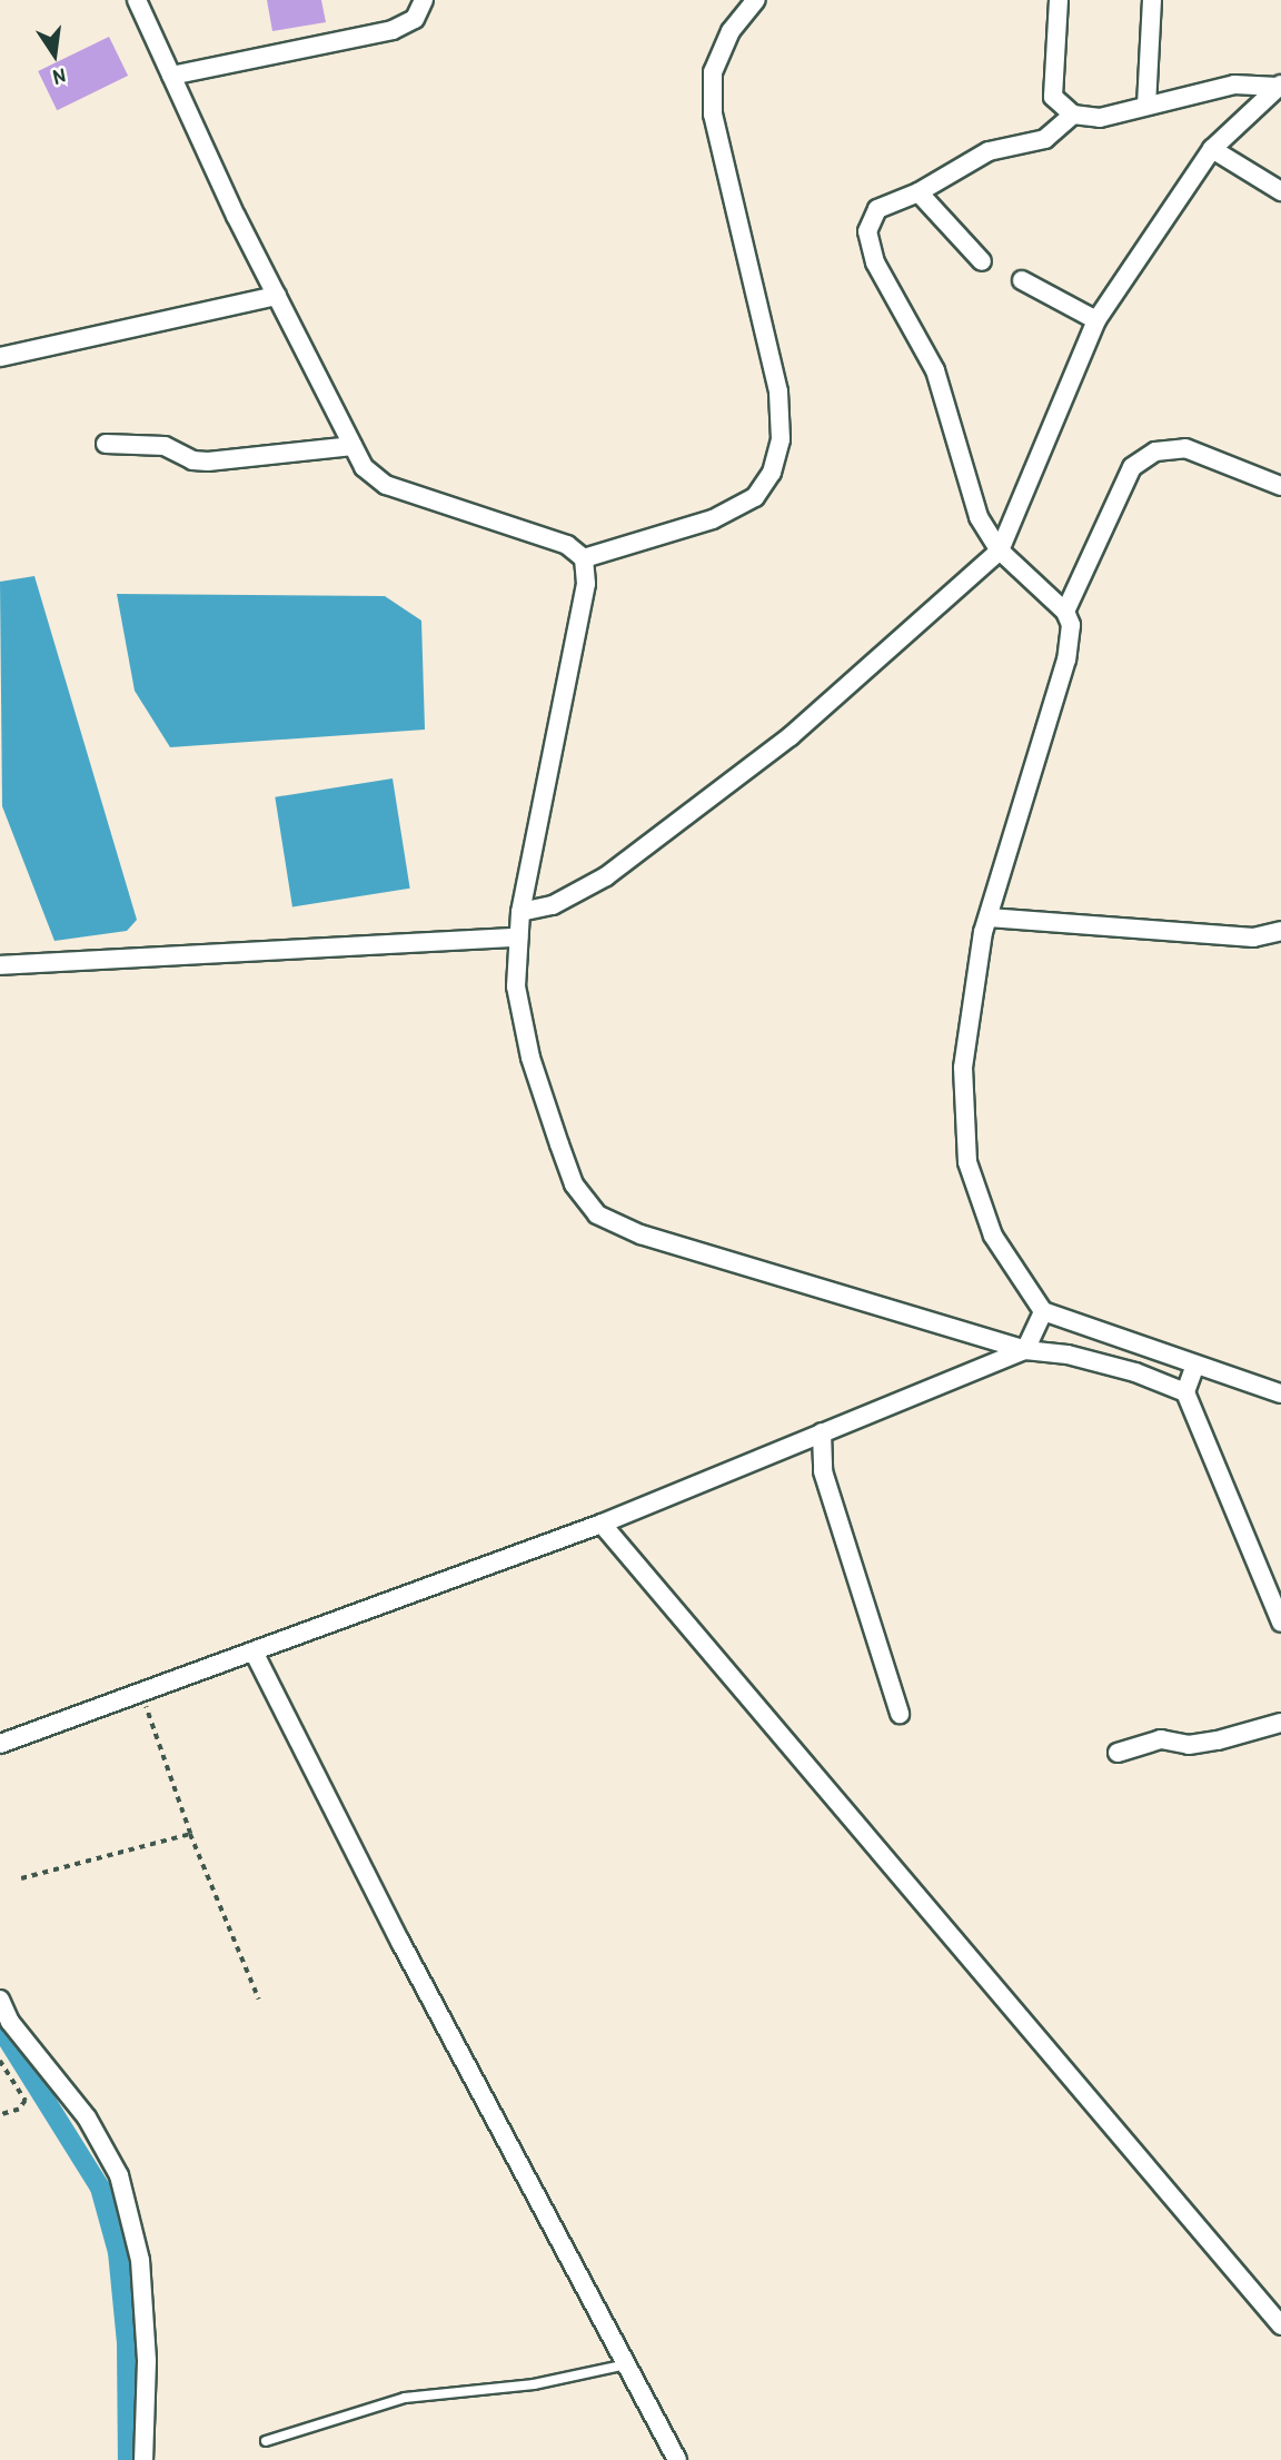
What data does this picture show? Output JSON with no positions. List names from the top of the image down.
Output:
{
  "north": "bottom"
}
